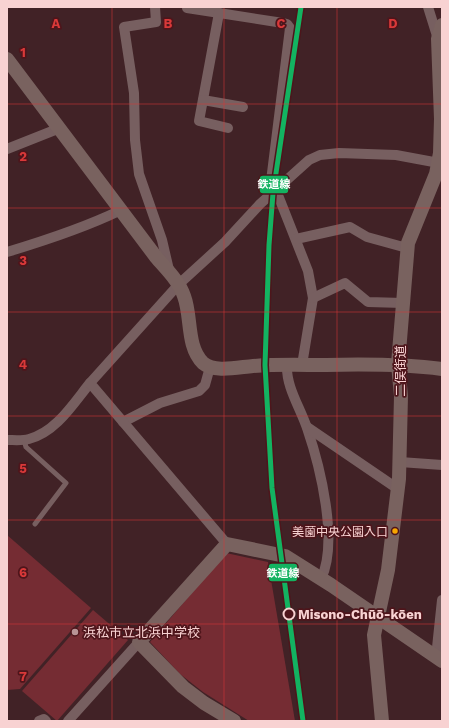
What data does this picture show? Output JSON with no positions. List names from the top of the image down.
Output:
{
  "streets": {
    "street": ["二俣街道"]
  },
  "places": ["美薗中央公園入口", "Misono-Chūō-kōen", "浜松市立北浜中学校"],
  "lines": ["transit line 鉄道線"],
  "grid": {
    "columns": [
      "A",
      "B",
      "C",
      "D"
    ],
    "rows": [
      "1",
      "2",
      "3",
      "4",
      "5",
      "6",
      "7"
    ]
  }
}
